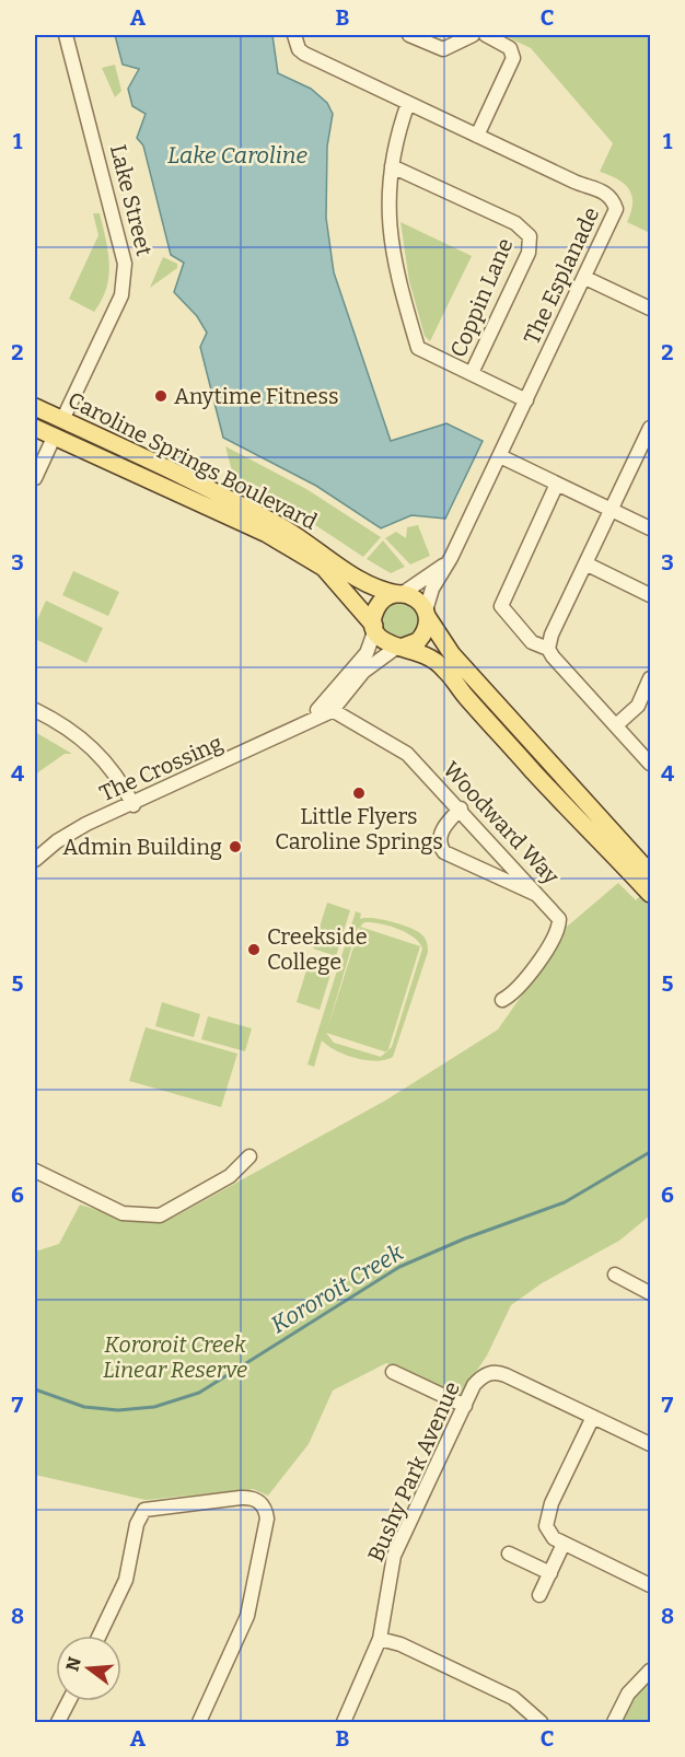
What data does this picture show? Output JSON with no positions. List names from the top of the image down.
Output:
{
  "streets": {
    "main road": ["Lake Street", "Caroline Springs Boulevard"],
    "street": [
      "The Esplanade",
      "Coppin Lane",
      "The Crossing",
      "Woodward Way",
      "Bushy Park Avenue"
    ]
  },
  "crossings": [
    ["Lake Street", "Caroline Springs Boulevard"],
    ["The Esplanade", "Caroline Springs Boulevard"],
    ["The Esplanade", "The Crossing"],
    ["Caroline Springs Boulevard", "The Crossing"],
    ["The Crossing", "Woodward Way"]
  ],
  "water": ["Lake Caroline", "Kororoit Creek"],
  "parks": ["Kororoit Creek Linear Reserve"],
  "places": [
    "Anytime Fitness",
    "Little Flyers Caroline Springs",
    "Admin Building",
    "Creekside College"
  ],
  "north": "left",
  "grid": {
    "columns": ["A", "B", "C"],
    "rows": [
      "1",
      "2",
      "3",
      "4",
      "5",
      "6",
      "7",
      "8"
    ]
  }
}
